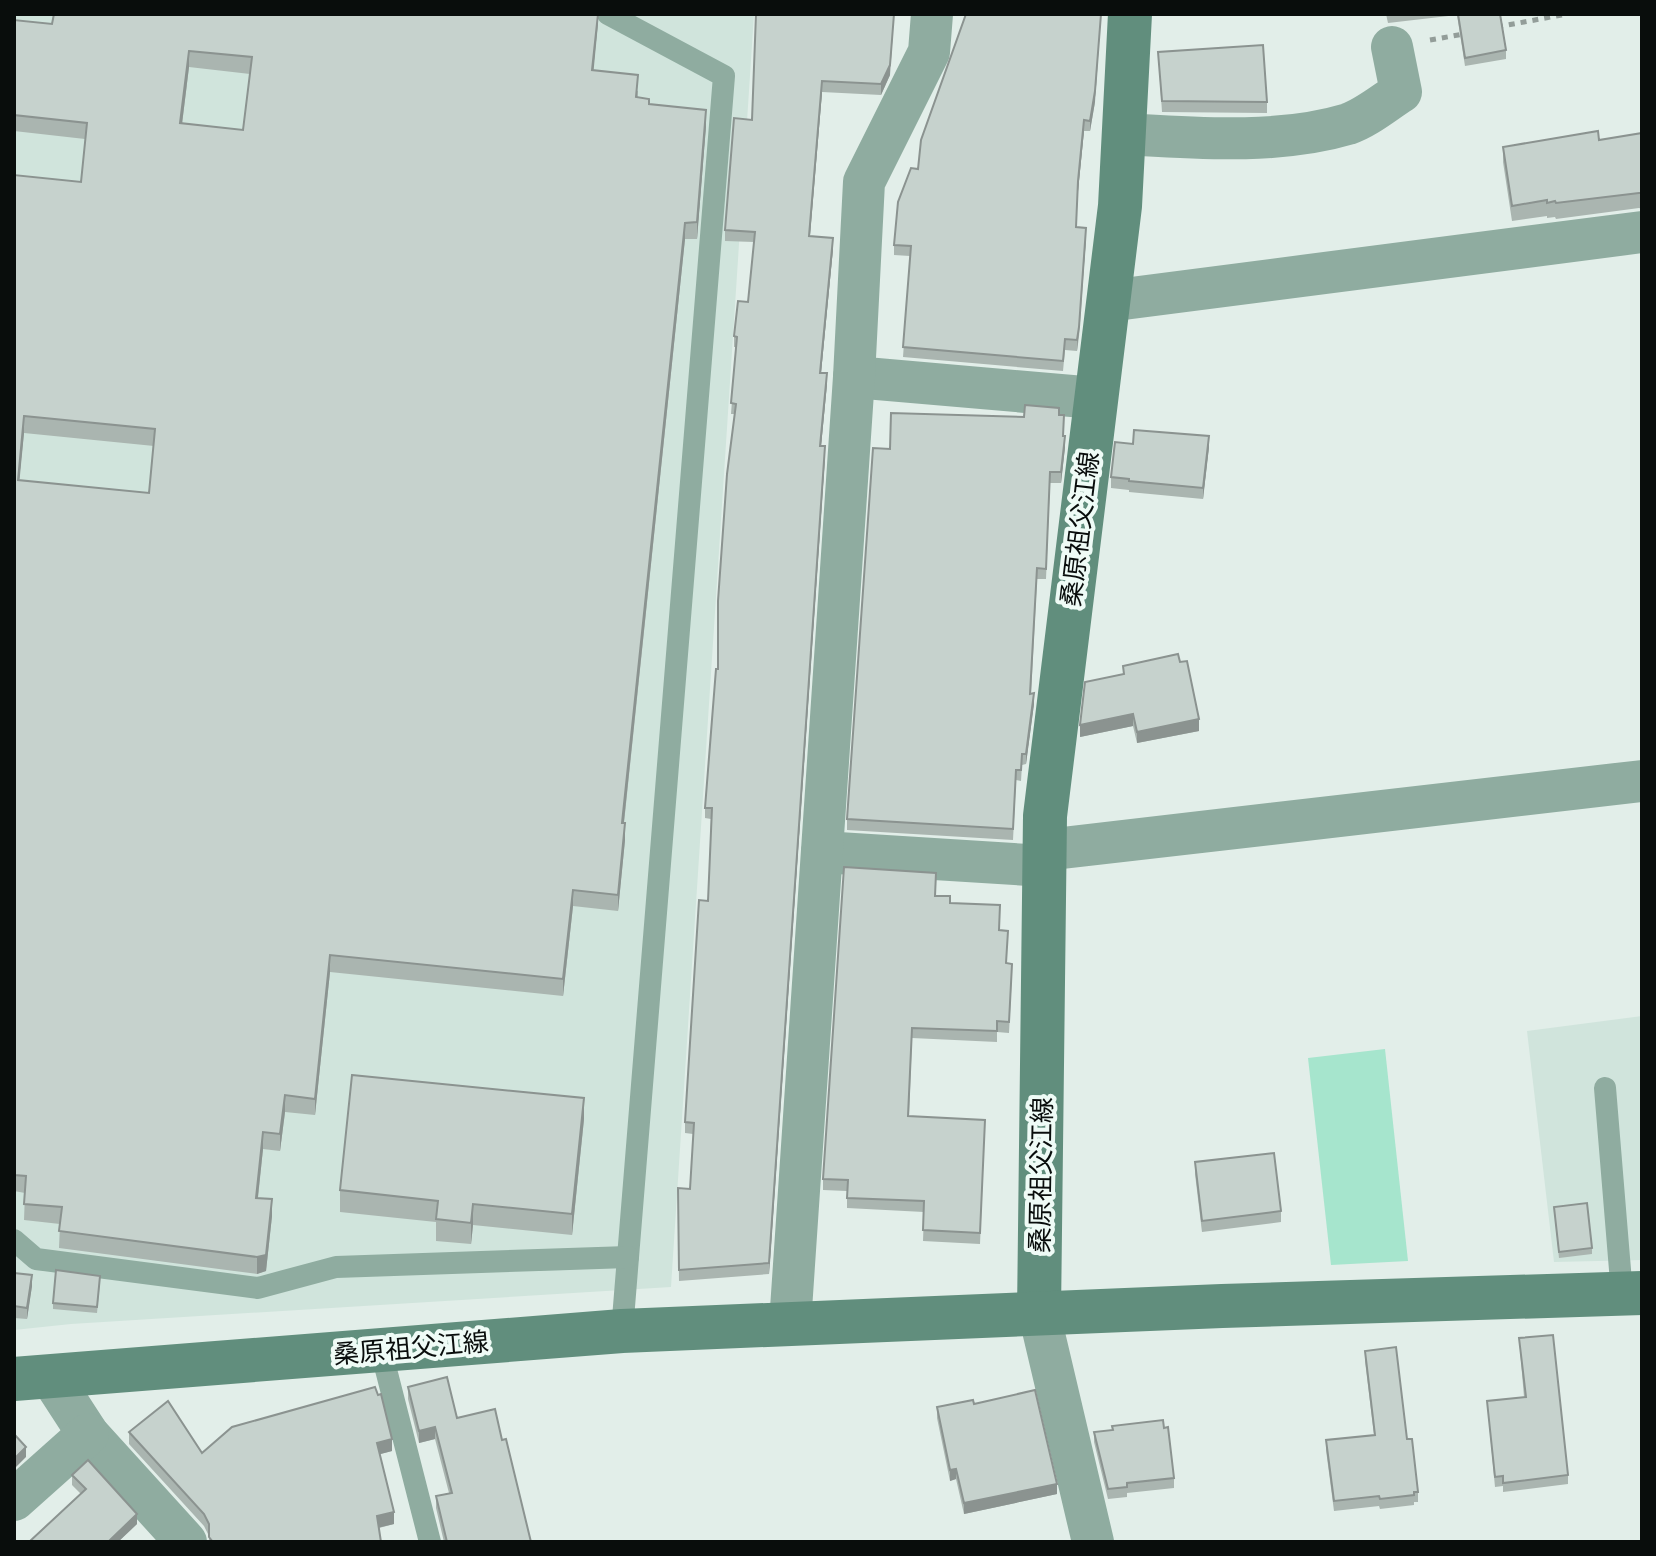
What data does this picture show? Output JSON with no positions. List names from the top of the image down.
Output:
{
  "streets": {
    "main road": ["桑原祖父江線"]
  }
}
